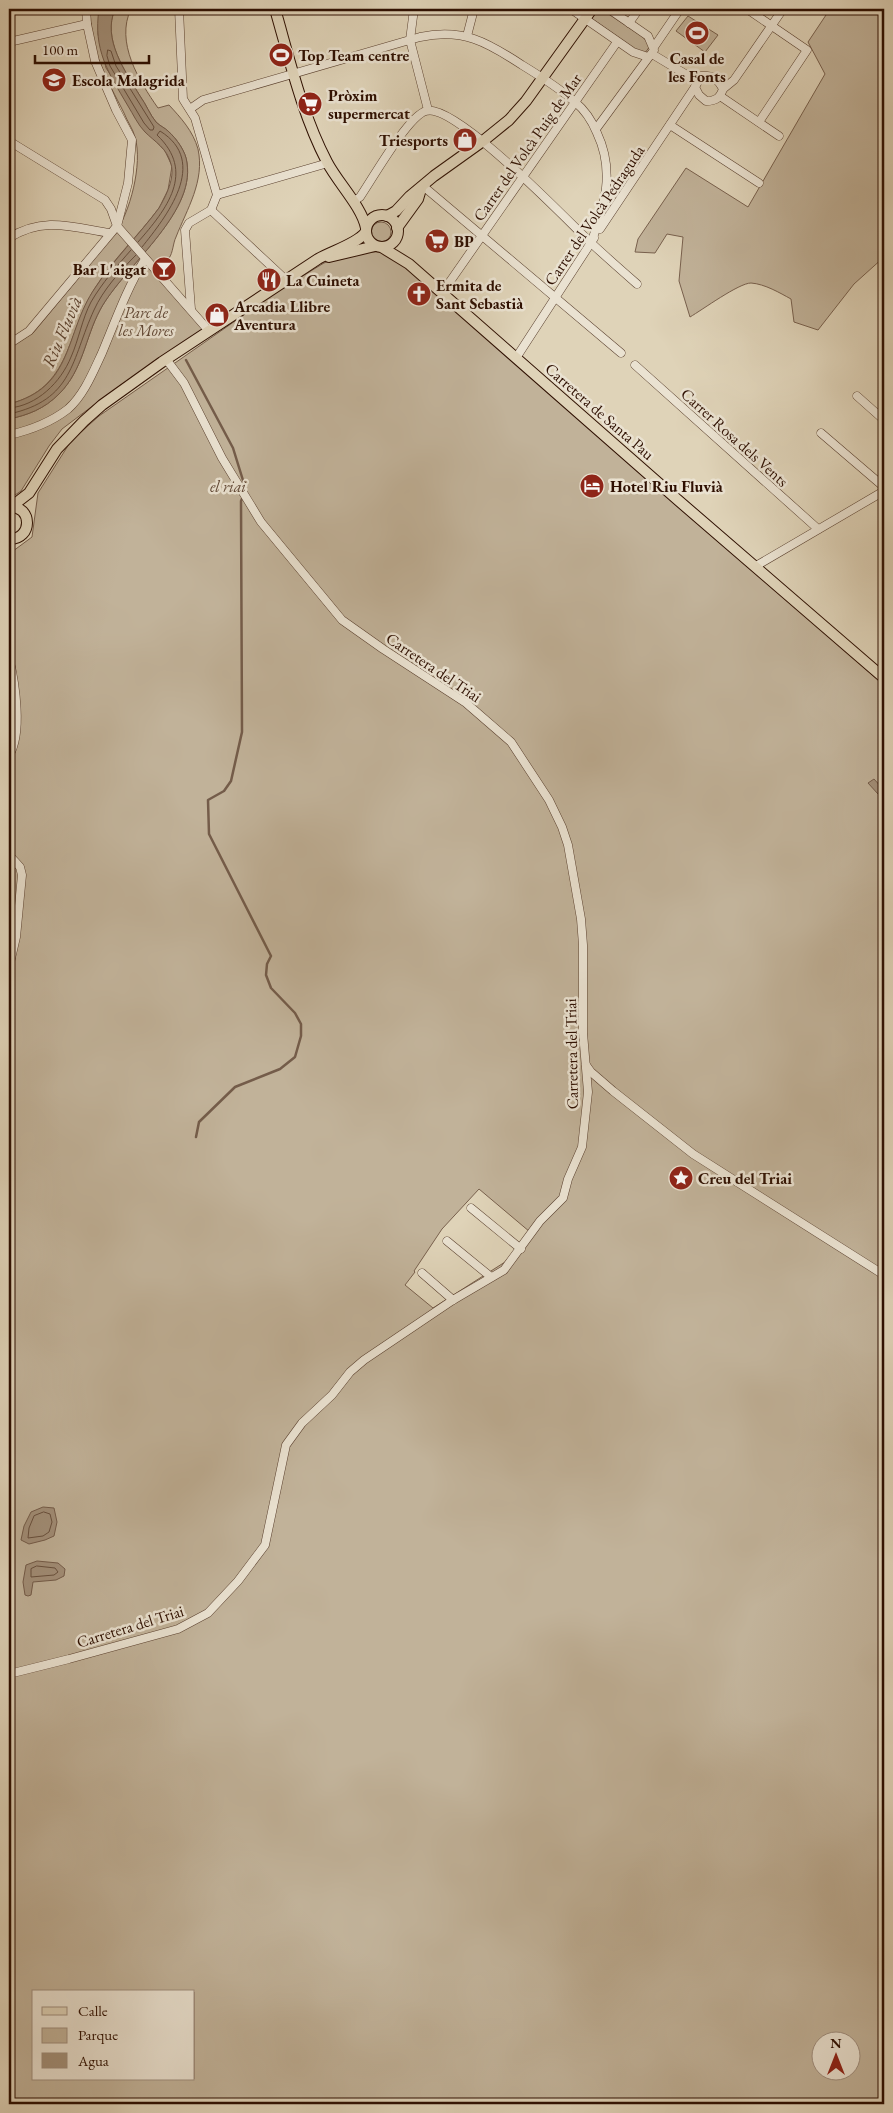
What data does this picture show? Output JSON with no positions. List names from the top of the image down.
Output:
{
  "streets": {
    "main road": ["Carretera de Santa Pau"],
    "street": [
      "Carrer del Volcà Puig de Mar",
      "Carrer del Volcà Pedraguda",
      "Carrer Rosa dels Vents",
      "Carretera del Triai"
    ]
  },
  "crossings": [
    ["Carrer del Volcà Puig de Mar", "Carretera de Santa Pau"],
    ["Carrer del Volcà Pedraguda", "Carretera de Santa Pau"]
  ],
  "water": ["Riu Fluvià"],
  "parks": ["Parc de les Mores", "el riai"],
  "places": {
    "sports": ["Casal de les Fonts", "Top Team centre"],
    "school or university": ["Escola Malagrida"],
    "supermarket": ["Pròxim supermercat", "BP"],
    "shop": ["Triesports", "Arcadia Llibre Aventura"],
    "bar": ["Bar L'aigat"],
    "restaurant": ["La Cuineta"],
    "church": ["Ermita de Sant Sebastià"],
    "hotel": ["Hotel Riu Fluvià"],
    "place": ["Creu del Triai"]
  },
  "legend": ["Calle", "Parque", "Agua"],
  "scale_bar": "100 m",
  "north": "top"
}
